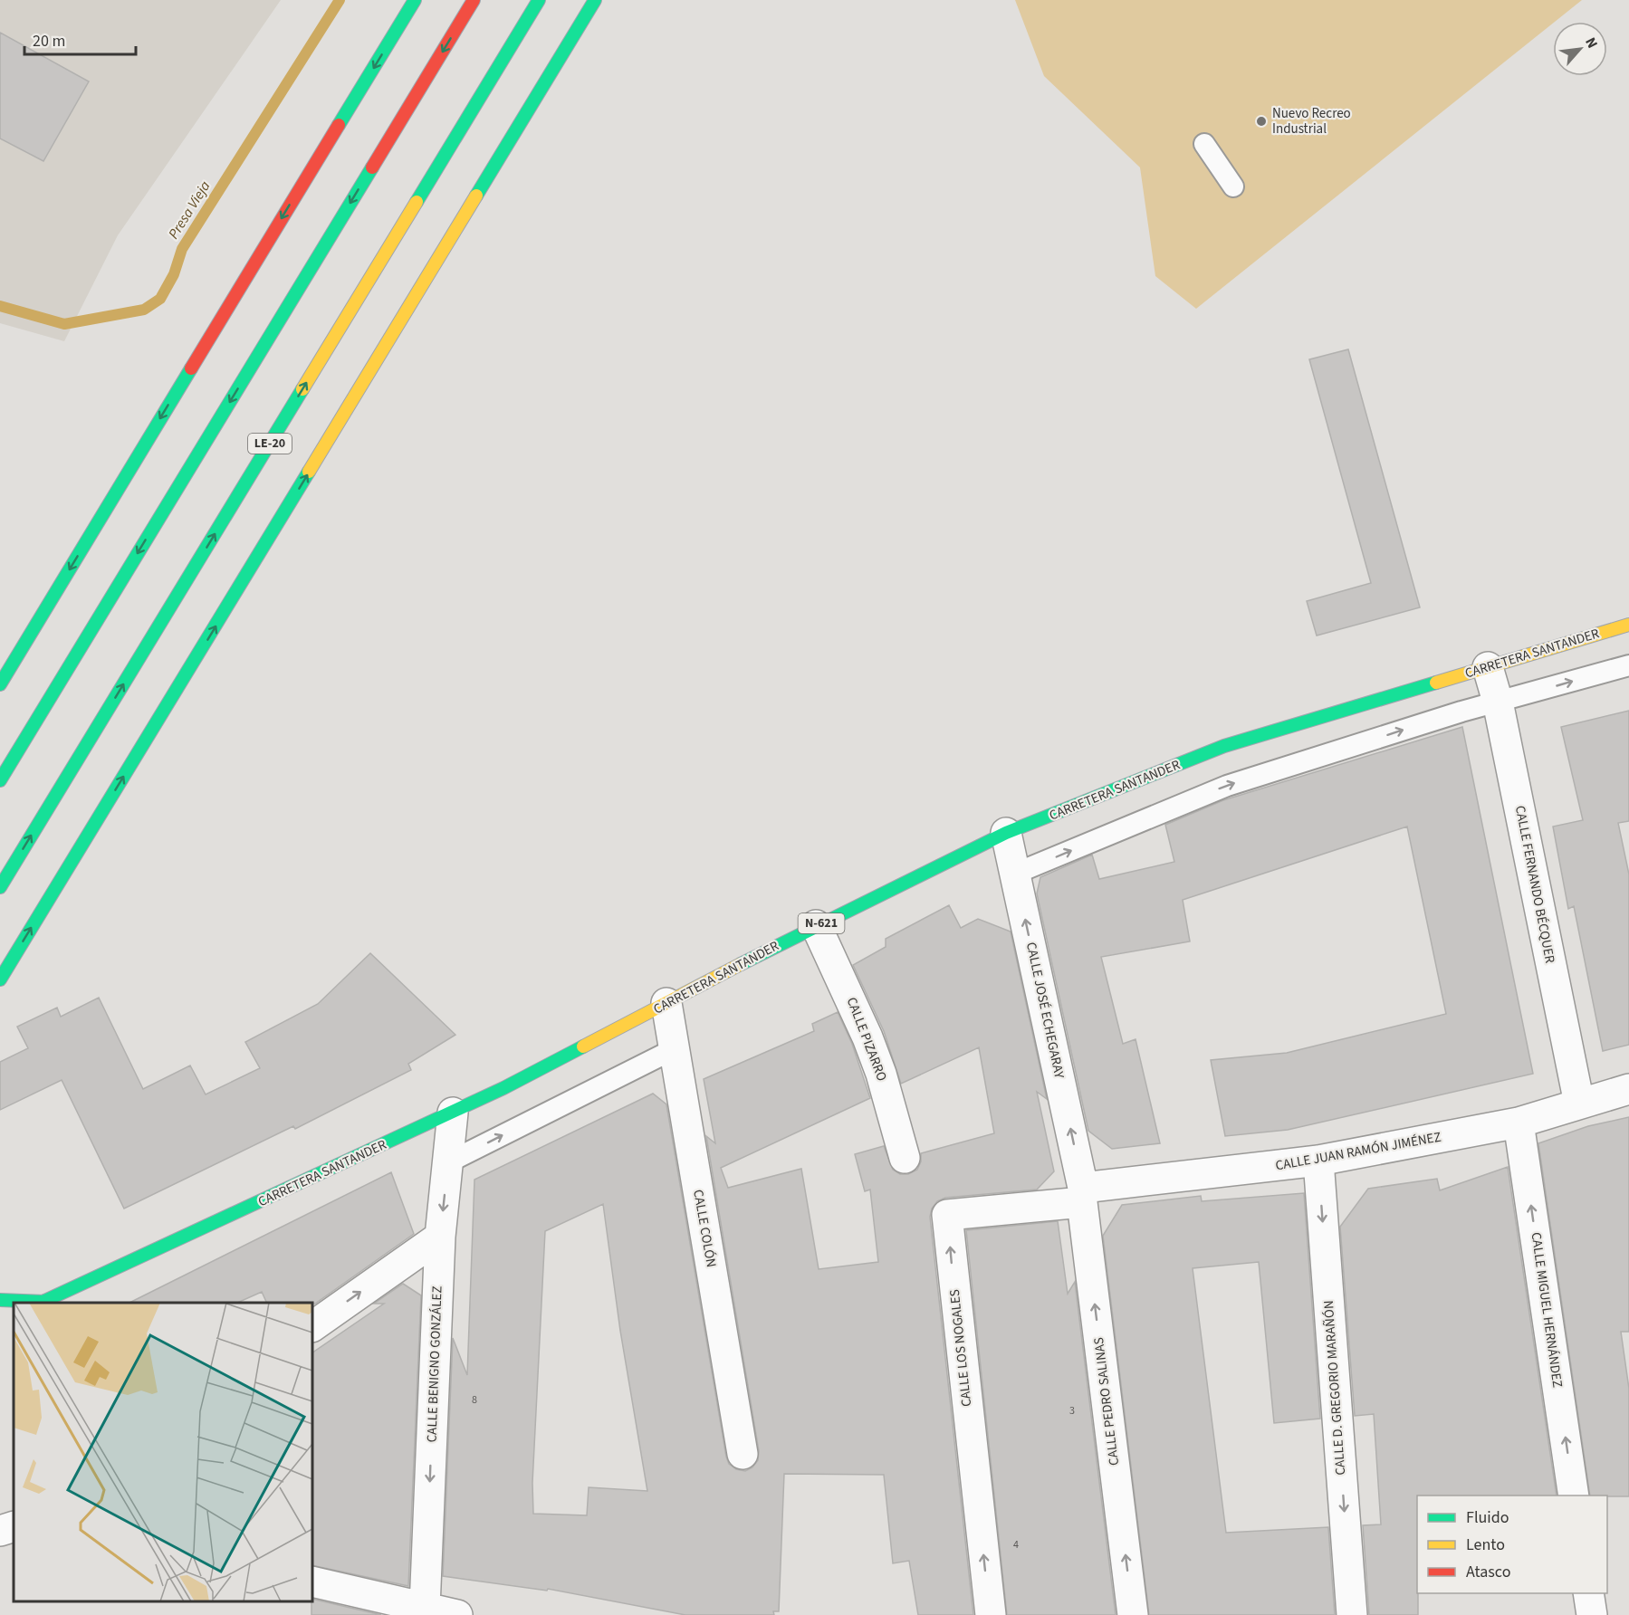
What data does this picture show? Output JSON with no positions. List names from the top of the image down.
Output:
{
  "streets": {
    "highway": ["LE-20", "CARRETERA SANTANDER", "N-621"],
    "street": [
      "CALLE FERNANDO BÉCQUER",
      "CALLE JOSÉ ECHEGARAY",
      "CALLE PIZARRO",
      "CALLE JUAN RAMÓN JIMÉNEZ",
      "CALLE COLÓN",
      "CALLE MIGUEL HERNÁNDEZ",
      "CALLE LOS NOGALES",
      "CALLE BENIGNO GONZÁLEZ",
      "CALLE D. GREGORIO MARAÑÓN",
      "CALLE PEDRO SALINAS"
    ]
  },
  "crossings": [
    ["CARRETERA SANTANDER", "CALLE FERNANDO BÉCQUER"],
    ["CARRETERA SANTANDER", "CALLE JOSÉ ECHEGARAY"],
    ["CARRETERA SANTANDER", "CALLE PIZARRO"],
    ["CARRETERA SANTANDER", "CALLE COLÓN"],
    ["CARRETERA SANTANDER", "CALLE BENIGNO GONZÁLEZ"],
    ["CALLE FERNANDO BÉCQUER", "CALLE JUAN RAMÓN JIMÉNEZ"],
    ["CALLE JOSÉ ECHEGARAY", "CALLE JUAN RAMÓN JIMÉNEZ"],
    ["CALLE JOSÉ ECHEGARAY", "CALLE LOS NOGALES"],
    ["CALLE JOSÉ ECHEGARAY", "CALLE PEDRO SALINAS"],
    ["CALLE JUAN RAMÓN JIMÉNEZ", "CALLE MIGUEL HERNÁNDEZ"],
    ["CALLE JUAN RAMÓN JIMÉNEZ", "CALLE LOS NOGALES"],
    ["CALLE JUAN RAMÓN JIMÉNEZ", "CALLE D. GREGORIO MARAÑÓN"],
    ["CALLE JUAN RAMÓN JIMÉNEZ", "CALLE PEDRO SALINAS"],
    ["CALLE LOS NOGALES", "CALLE PEDRO SALINAS"]
  ],
  "one_way": [
    "CALLE JOSÉ ECHEGARAY",
    "CALLE MIGUEL HERNÁNDEZ",
    "CALLE BENIGNO GONZÁLEZ",
    "CALLE D. GREGORIO MARAÑÓN",
    "CALLE PEDRO SALINAS"
  ],
  "water": ["Presa Vieja"],
  "places": ["Nuevo Recreo Industrial"],
  "house_numbers": ["8", "3", "4"],
  "legend": ["Fluido", "Lento", "Atasco"],
  "scale_bar": "20 m",
  "north": "top right"
}
